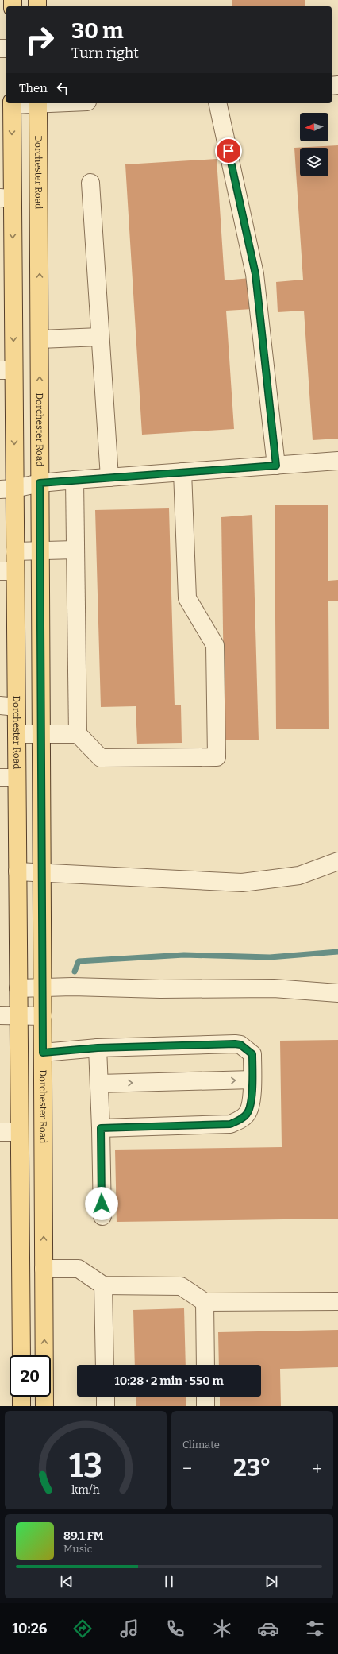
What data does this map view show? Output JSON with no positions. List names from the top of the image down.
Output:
{
  "streets": {
    "main road": ["Dorchester Road"]
  },
  "north": "left",
  "page": {
    "turn": ["30 m", "Turn right"],
    "then": "Then",
    "limit": "20",
    "trip": "10:28 · 2 min · 550 m",
    "tile": "Climate",
    "heat": ["−", "23°", "+"],
    "song": ["89.1 FM", "Music"],
    "tabs": "10:26",
    "gauge": ["13", "km/h"]
  }
}
